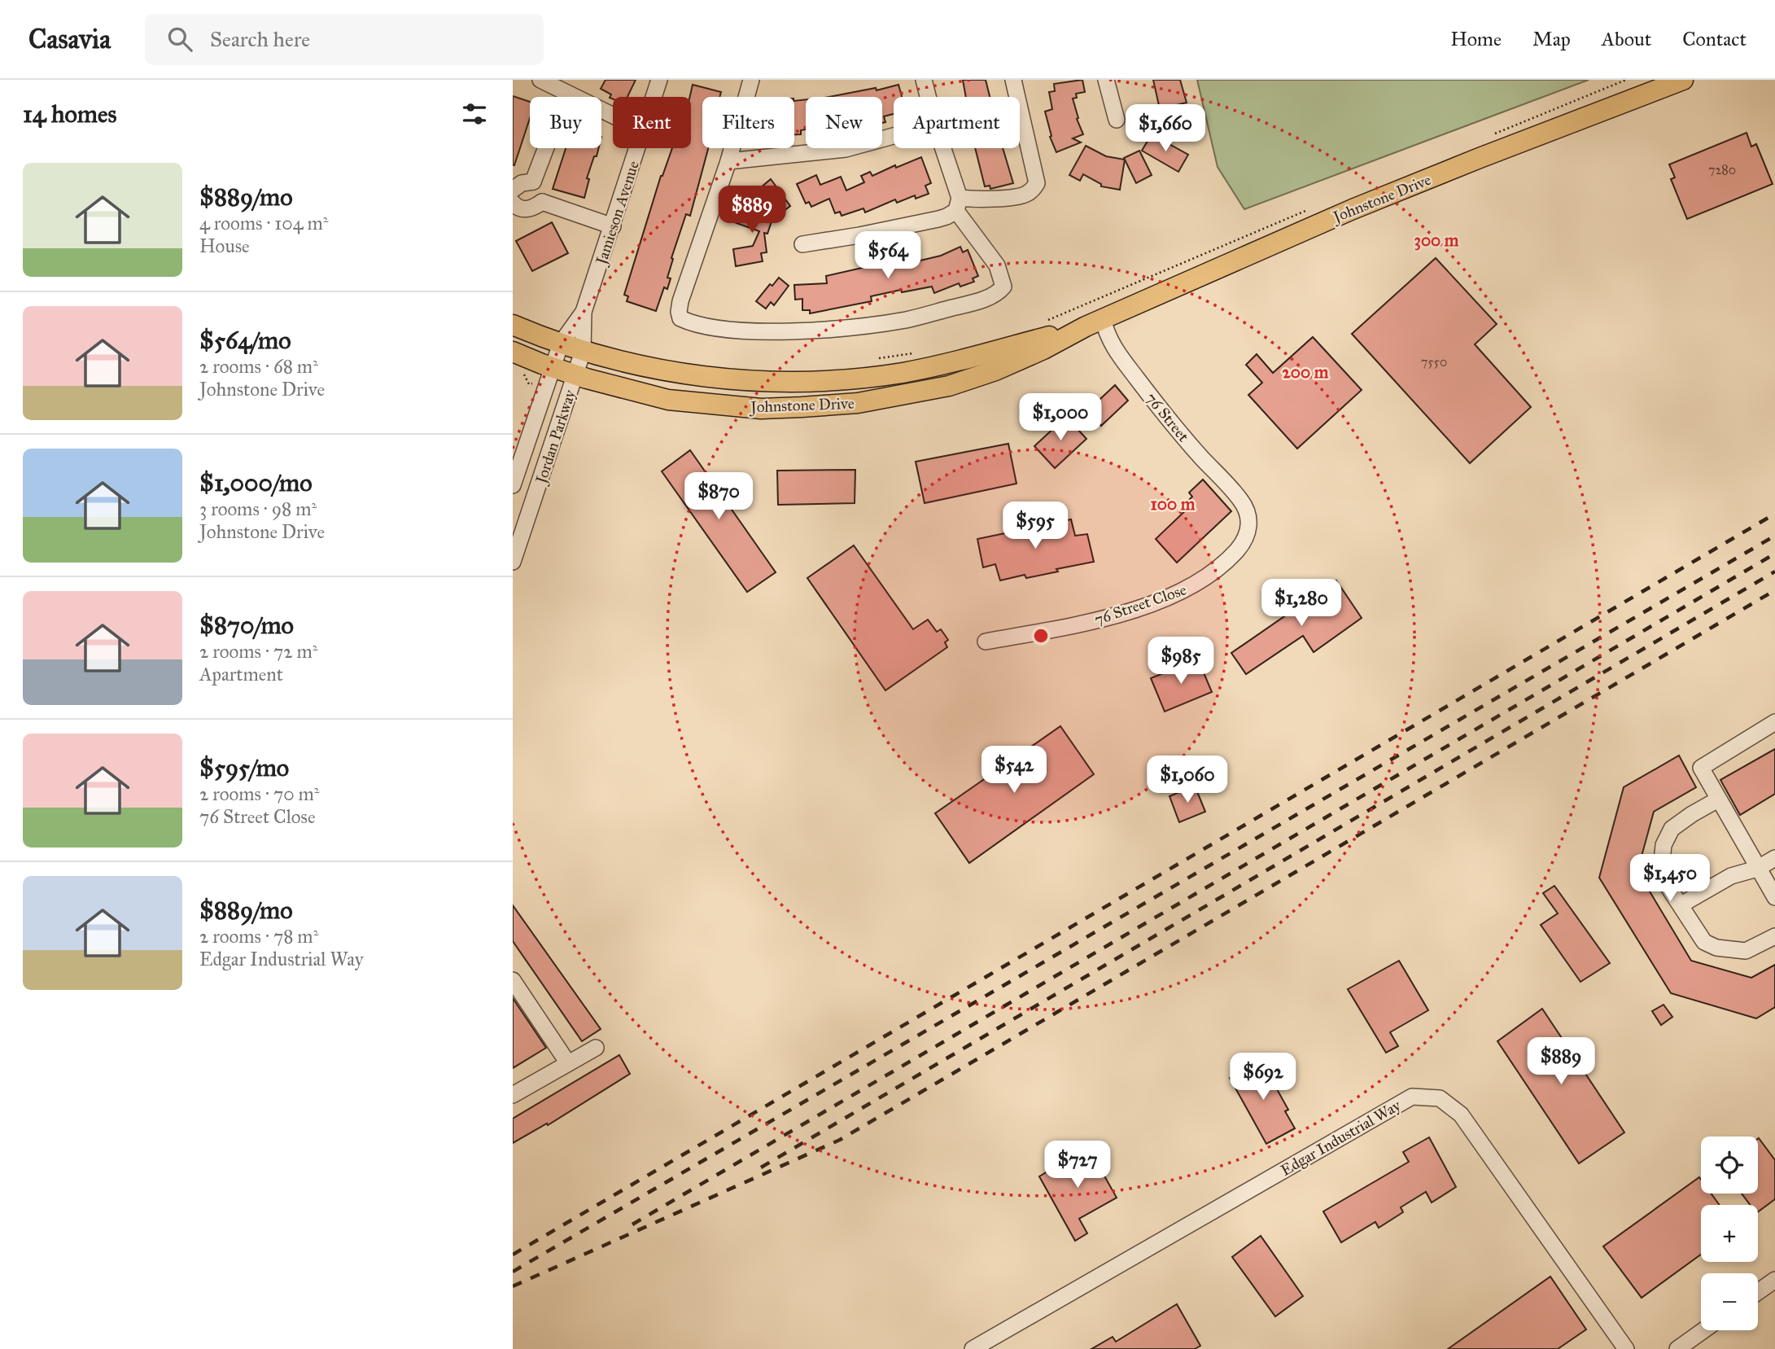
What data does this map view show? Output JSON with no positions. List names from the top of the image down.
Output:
{
  "streets": {
    "main road": ["Johnstone Drive"],
    "street": [
      "Jamieson Avenue",
      "76 Street",
      "Jordan Parkway",
      "76 Street Close",
      "Edgar Industrial Way"
    ]
  },
  "crossings": [
    ["Johnstone Drive", "Jamieson Avenue"],
    ["Johnstone Drive", "76 Street"],
    ["Johnstone Drive", "Jordan Parkway"],
    ["Jamieson Avenue", "Jordan Parkway"],
    ["76 Street", "76 Street Close"]
  ],
  "house_numbers": ["7280", "7550"],
  "page": {
    "header": "Casavia",
    "search": "Search here",
    "nav": [
      "Home",
      "Map",
      "About",
      "Contact"
    ],
    "heading": "14 homes",
    "chip": [
      "Buy",
      "Rent",
      "Filters",
      "New",
      "Apartment"
    ],
    "price": [
      "$1,660",
      "$889",
      "$564",
      "$1,000",
      "$870",
      "$595",
      "$1,280",
      "$985",
      "$542",
      "$1,060",
      "$1,450",
      "$889",
      "$692",
      "$727"
    ],
    "list": [
      {
        "name": "$889/mo",
        "note": "4 rooms · 104 m² · House"
      },
      {
        "name": "$564/mo",
        "note": "2 rooms · 68 m² · Johnstone Drive"
      },
      {
        "name": "$1,000/mo",
        "note": "3 rooms · 98 m² · Johnstone Drive"
      },
      {
        "name": "$870/mo",
        "note": "2 rooms · 72 m² · Apartment"
      },
      {
        "name": "$595/mo",
        "note": "2 rooms · 70 m² · 76 Street Close"
      },
      {
        "name": "$889/mo",
        "note": "2 rooms · 78 m² · Edgar Industrial Way"
      }
    ],
    "map_buttons": ["+", "−"]
  },
  "rings": ["300 m", "200 m", "100 m"]
}
